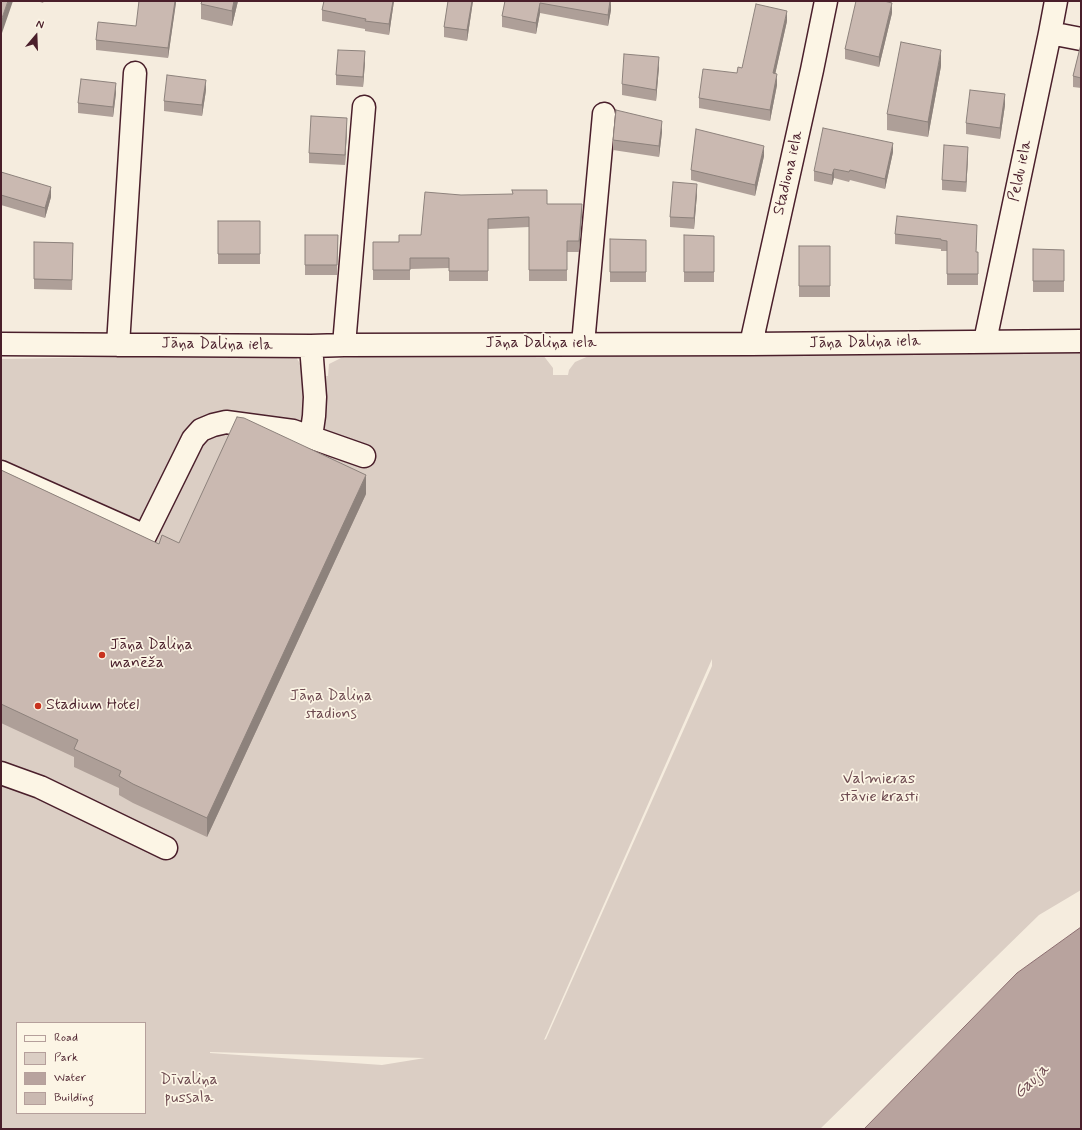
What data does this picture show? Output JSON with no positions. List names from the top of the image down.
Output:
{
  "streets": {
    "street": ["Peldu iela", "Stadiona iela", "Jāņa Daliņa iela"]
  },
  "crossings": [
    ["Peldu iela", "Jāņa Daliņa iela"],
    ["Stadiona iela", "Jāņa Daliņa iela"]
  ],
  "water": ["Gauja"],
  "parks": ["Jāņa Daliņa stadions", "Valmieras stāvie krasti", "Dīvaliņa pussala"],
  "places": ["Jāņa Daliņa manēža", "Stadium Hotel"],
  "legend": [
    "Road",
    "Park",
    "Water",
    "Building"
  ],
  "north": "top"
}
